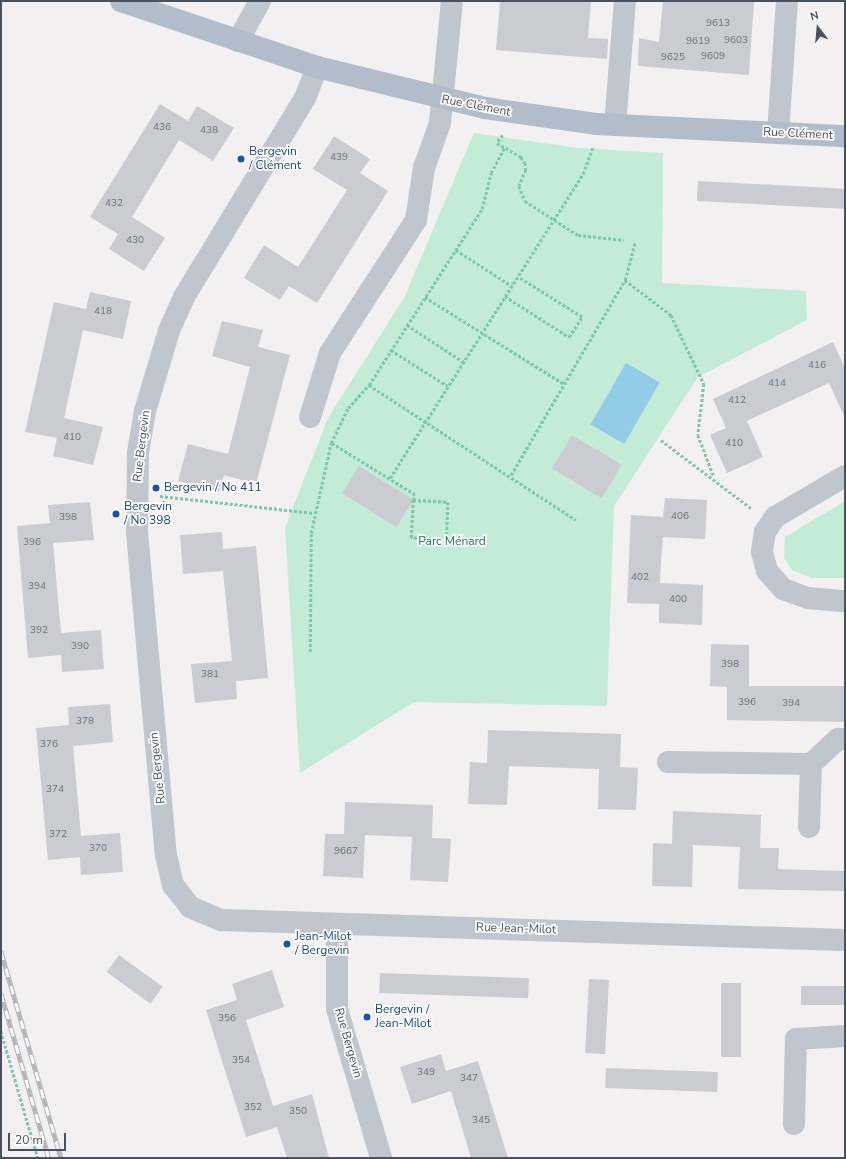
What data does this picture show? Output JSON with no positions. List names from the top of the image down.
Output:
{
  "streets": {
    "main road": ["Rue Clément"],
    "street": ["Rue Bergevin", "Rue Jean-Milot"]
  },
  "crossings": [
    ["Rue Clément", "Rue Bergevin"],
    ["Rue Bergevin", "Rue Jean-Milot"]
  ],
  "parks": ["Parc Ménard"],
  "places": [
    "Bergevin / Clément",
    "Bergevin / No 411",
    "Bergevin / No 398",
    "Jean-Milot / Bergevin",
    "Bergevin / Jean-Milot"
  ],
  "house_numbers": [
    "9613",
    "9603",
    "9619",
    "9609",
    "9625",
    "436",
    "438",
    "439",
    "432",
    "430",
    "418",
    "416",
    "414",
    "412",
    "410",
    "410",
    "406",
    "398",
    "396",
    "402",
    "394",
    "400",
    "392",
    "390",
    "398",
    "381",
    "396",
    "394",
    "378",
    "376",
    "374",
    "372",
    "370",
    "9667",
    "356",
    "354",
    "349",
    "347",
    "352",
    "350",
    "345"
  ],
  "scale_bar": "20 m",
  "north": "top"
}
